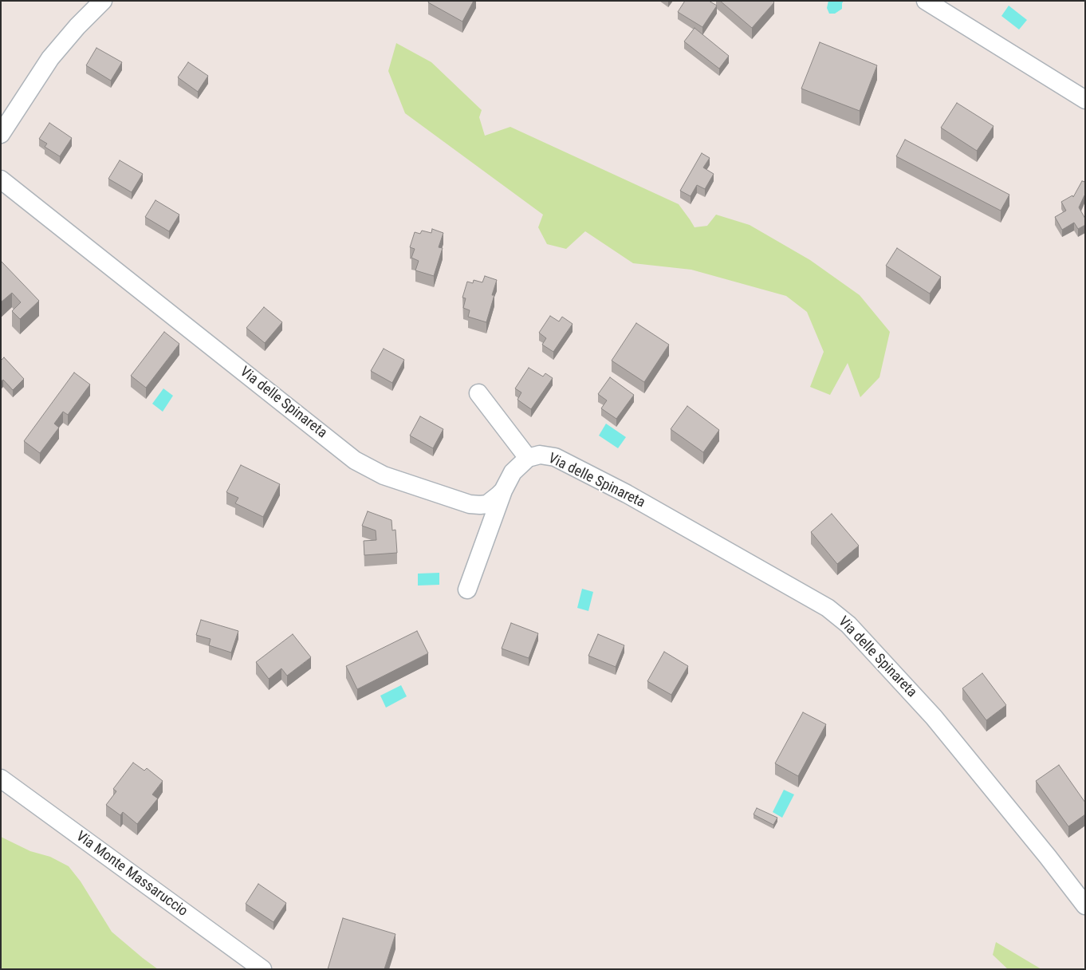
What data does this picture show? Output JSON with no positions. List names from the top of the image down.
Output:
{
  "streets": {
    "street": ["Via delle Spinareta", "Via Monte Massaruccio"]
  }
}
